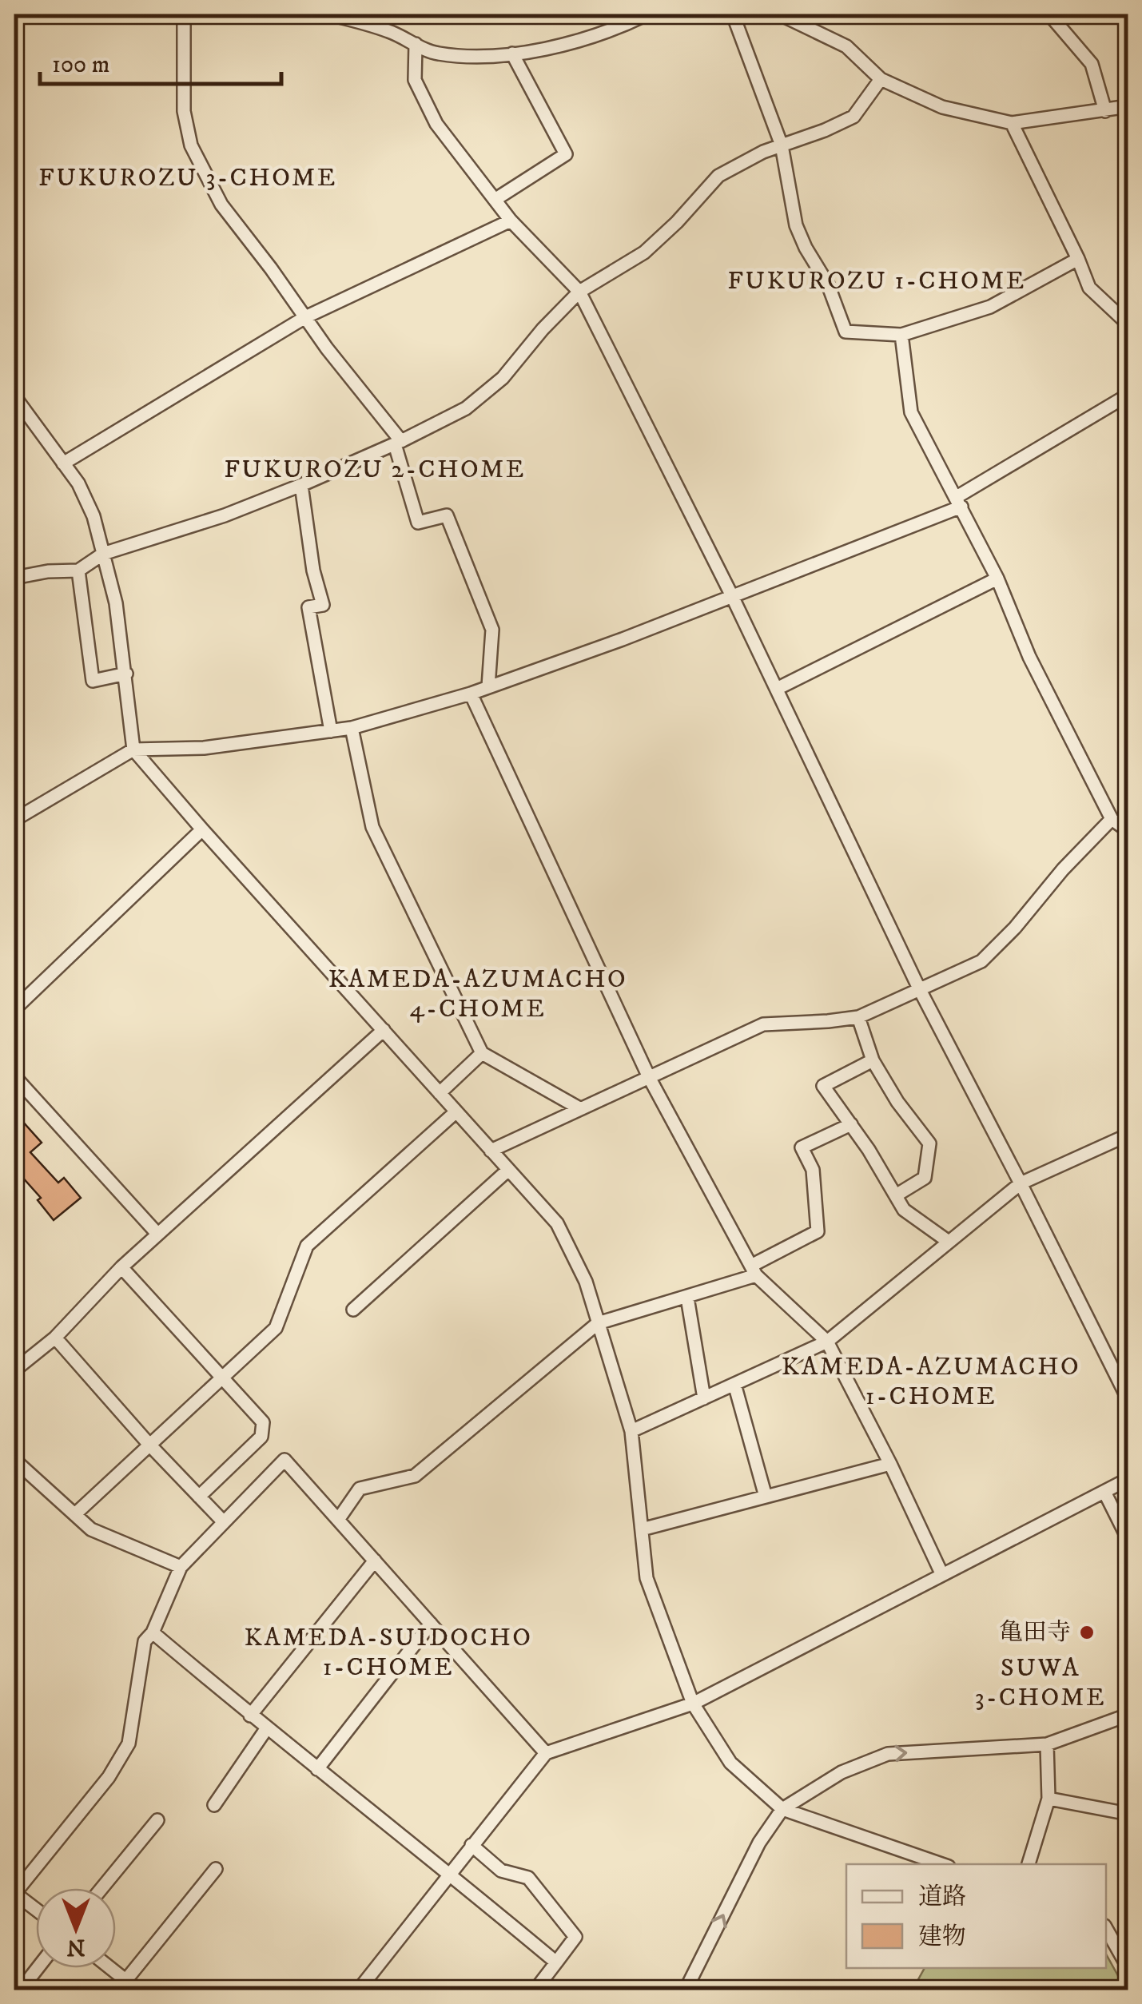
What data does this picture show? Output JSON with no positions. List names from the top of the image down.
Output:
{
  "districts": [
    "FUKUROZU 3-CHOME",
    "FUKUROZU 1-CHOME",
    "FUKUROZU 2-CHOME",
    "KAMEDA-AZUMACHO 4-CHOME",
    "KAMEDA-AZUMACHO 1-CHOME",
    "KAMEDA-SUIDOCHO 1-CHOME",
    "SUWA 3-CHOME"
  ],
  "places": ["亀田寺"],
  "legend": ["道路", "建物"],
  "scale_bar": "100 m",
  "north": "bottom"
}
